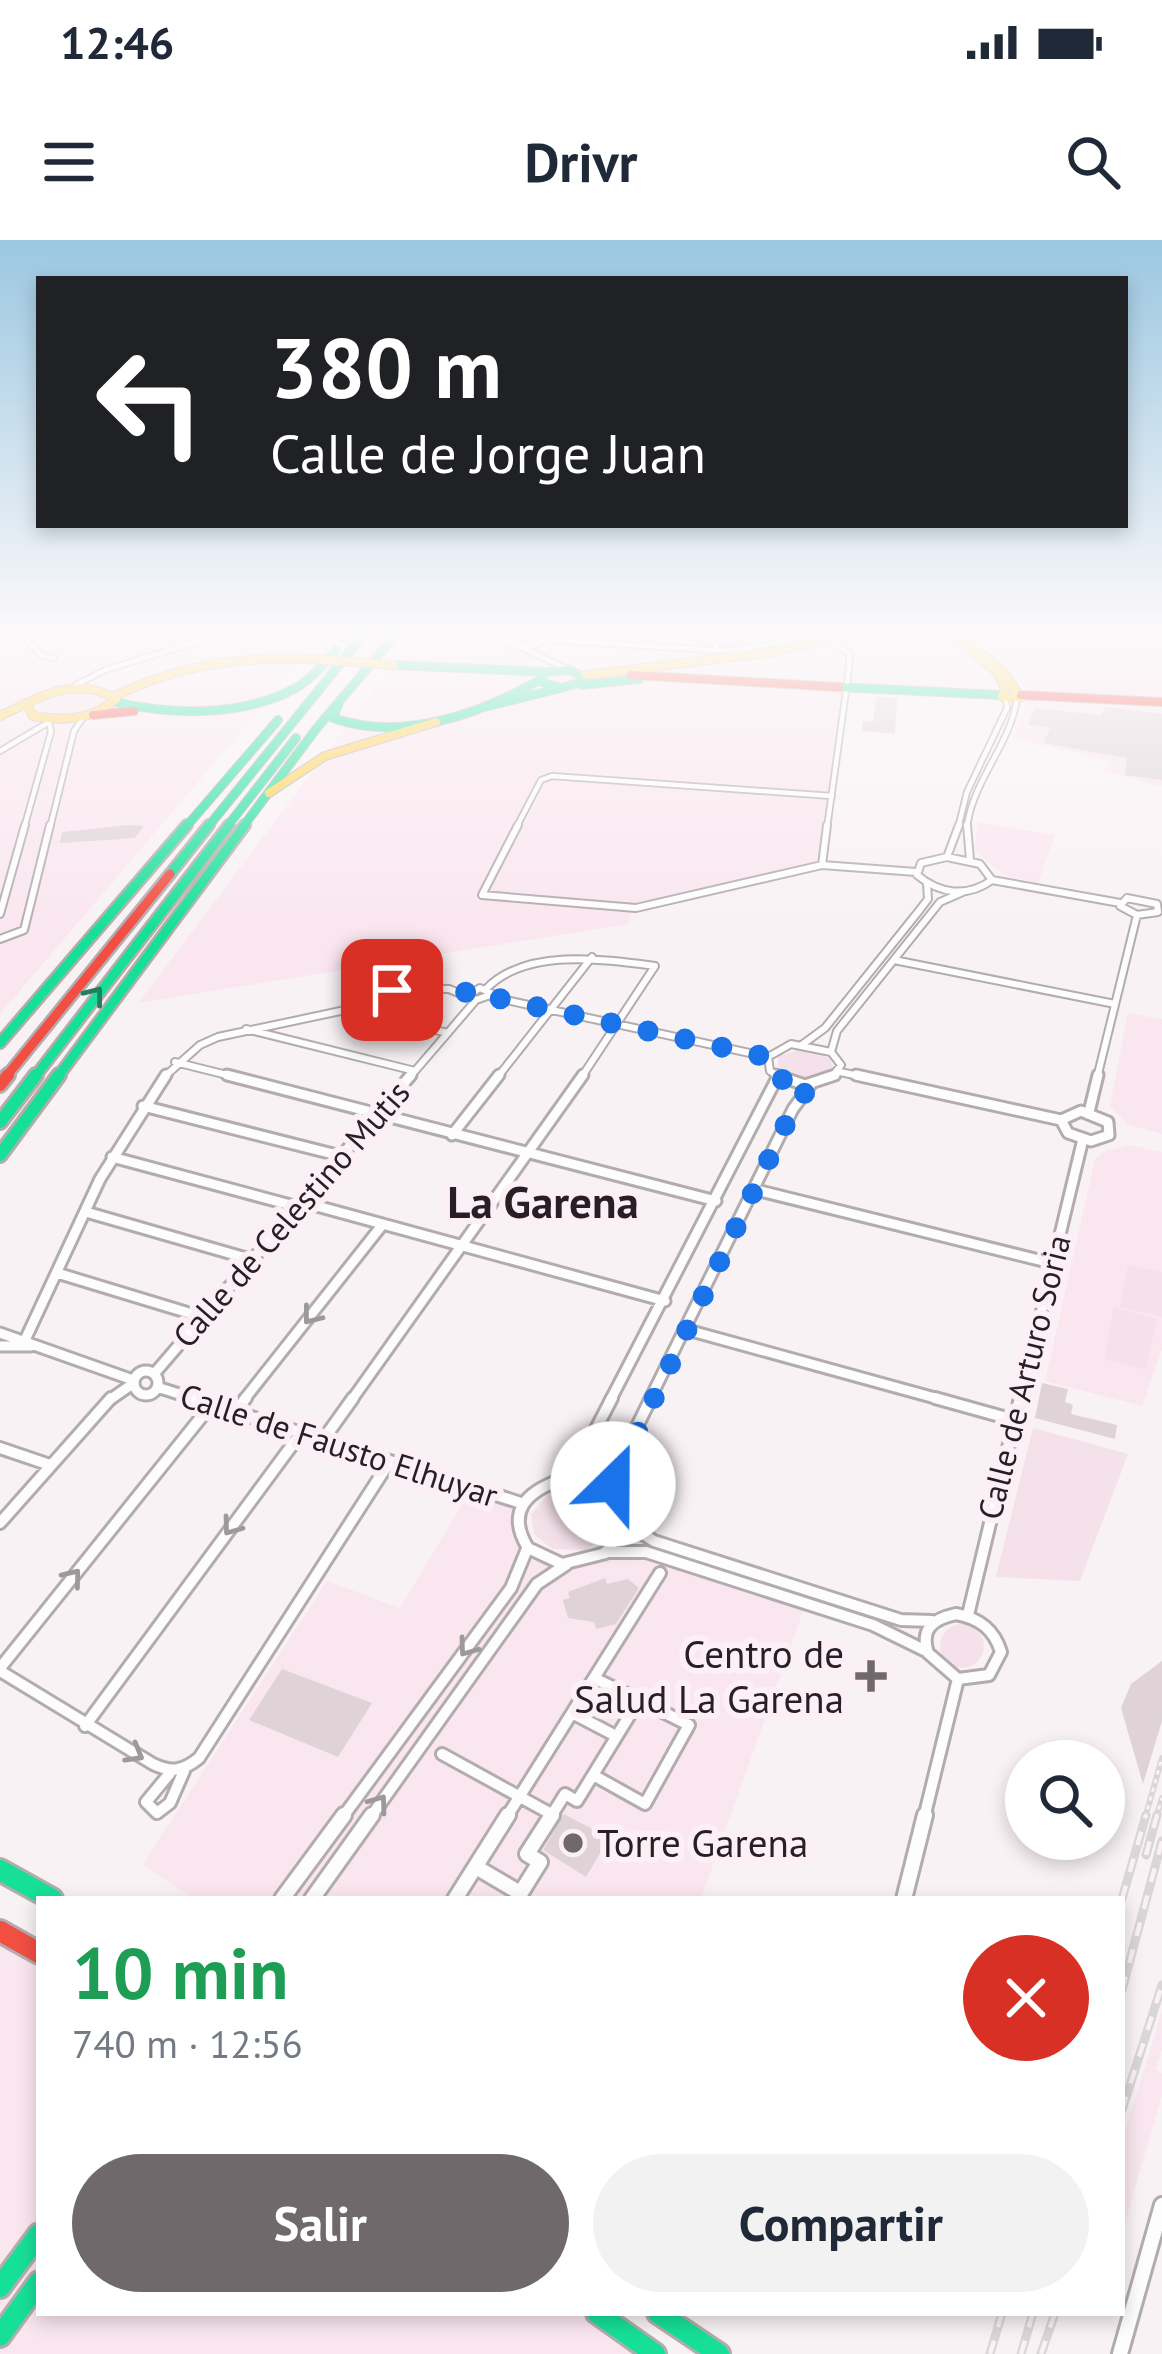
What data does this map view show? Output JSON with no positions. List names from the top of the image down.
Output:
{
  "streets": {
    "street": ["Calle de Celestino Mutis", "Calle de Arturo Soria", "Calle de Fausto Elhuyar"]
  },
  "districts": ["La Garena"],
  "places": {
    "health": ["Centro de Salud La Garena"],
    "other": ["Torre Garena"]
  },
  "page": {
    "status": "12:46",
    "header": "Drivr",
    "turn": ["380 m", "Calle de Jorge Juan"],
    "heading": ["10 min", "740 m · 12:56"],
    "buttons": ["Salir", "Compartir"]
  }
}
